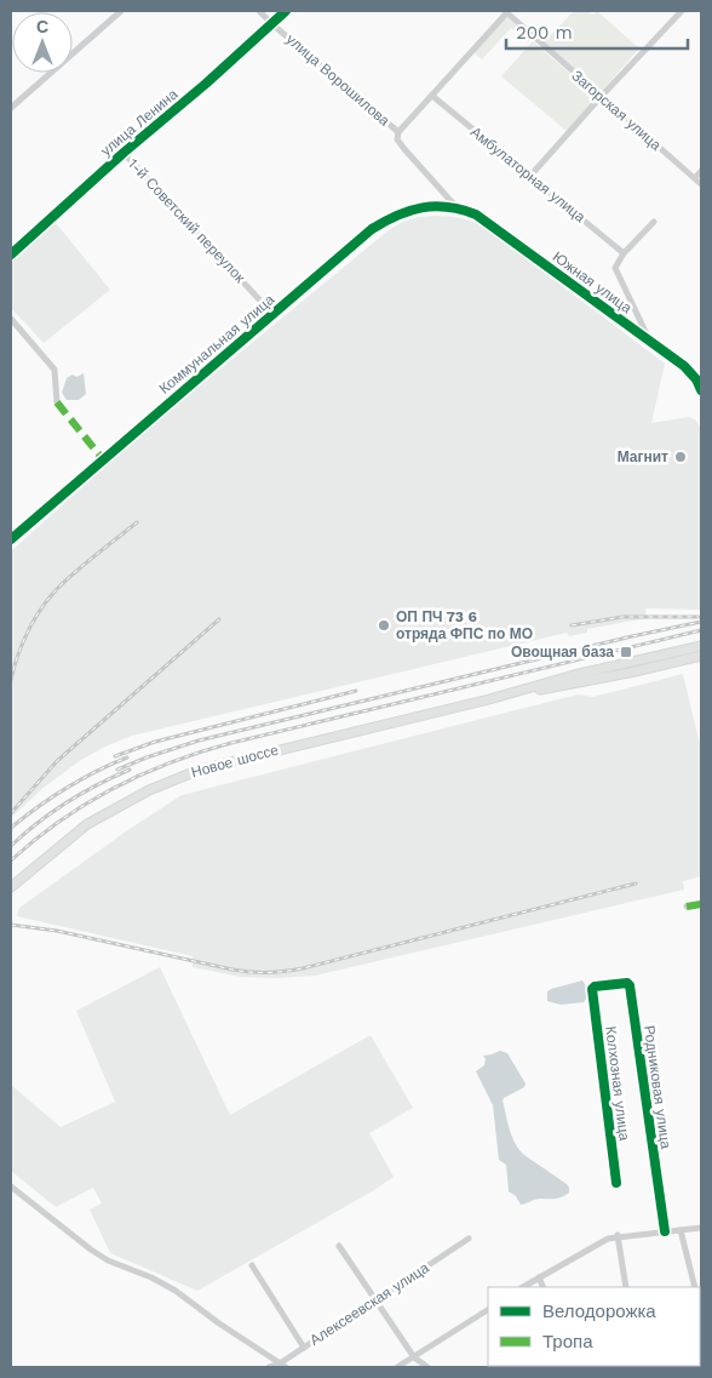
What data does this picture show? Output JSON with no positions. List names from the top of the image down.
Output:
{
  "streets": {
    "main road": ["Новое шоссе"],
    "street": [
      "улица Ворошилова",
      "Загорская улица",
      "улица Ленина",
      "Амбулаторная улица",
      "1-й Советский переулок",
      "Южная улица",
      "Коммунальная улица",
      "Колхозная улица",
      "Родниковая улица",
      "Алексеевская улица"
    ]
  },
  "crossings": [
    ["улица Ворошилова", "улица Ленина"],
    ["улица Ворошилова", "Южная улица"],
    ["улица Ворошилова", "Коммунальная улица"],
    ["улица Ленина", "1-й Советский переулок"],
    ["1-й Советский переулок", "Коммунальная улица"],
    ["Южная улица", "Коммунальная улица"],
    ["Колхозная улица", "Родниковая улица"]
  ],
  "places": {
    "other": ["Магнит", "ОП ПЧ 73 6 отряда ФПС по МО"],
    "transit": ["Овощная база"]
  },
  "legend": ["Велодорожка", "Тропа"],
  "scale_bar": "200 m",
  "north": "top"
}
